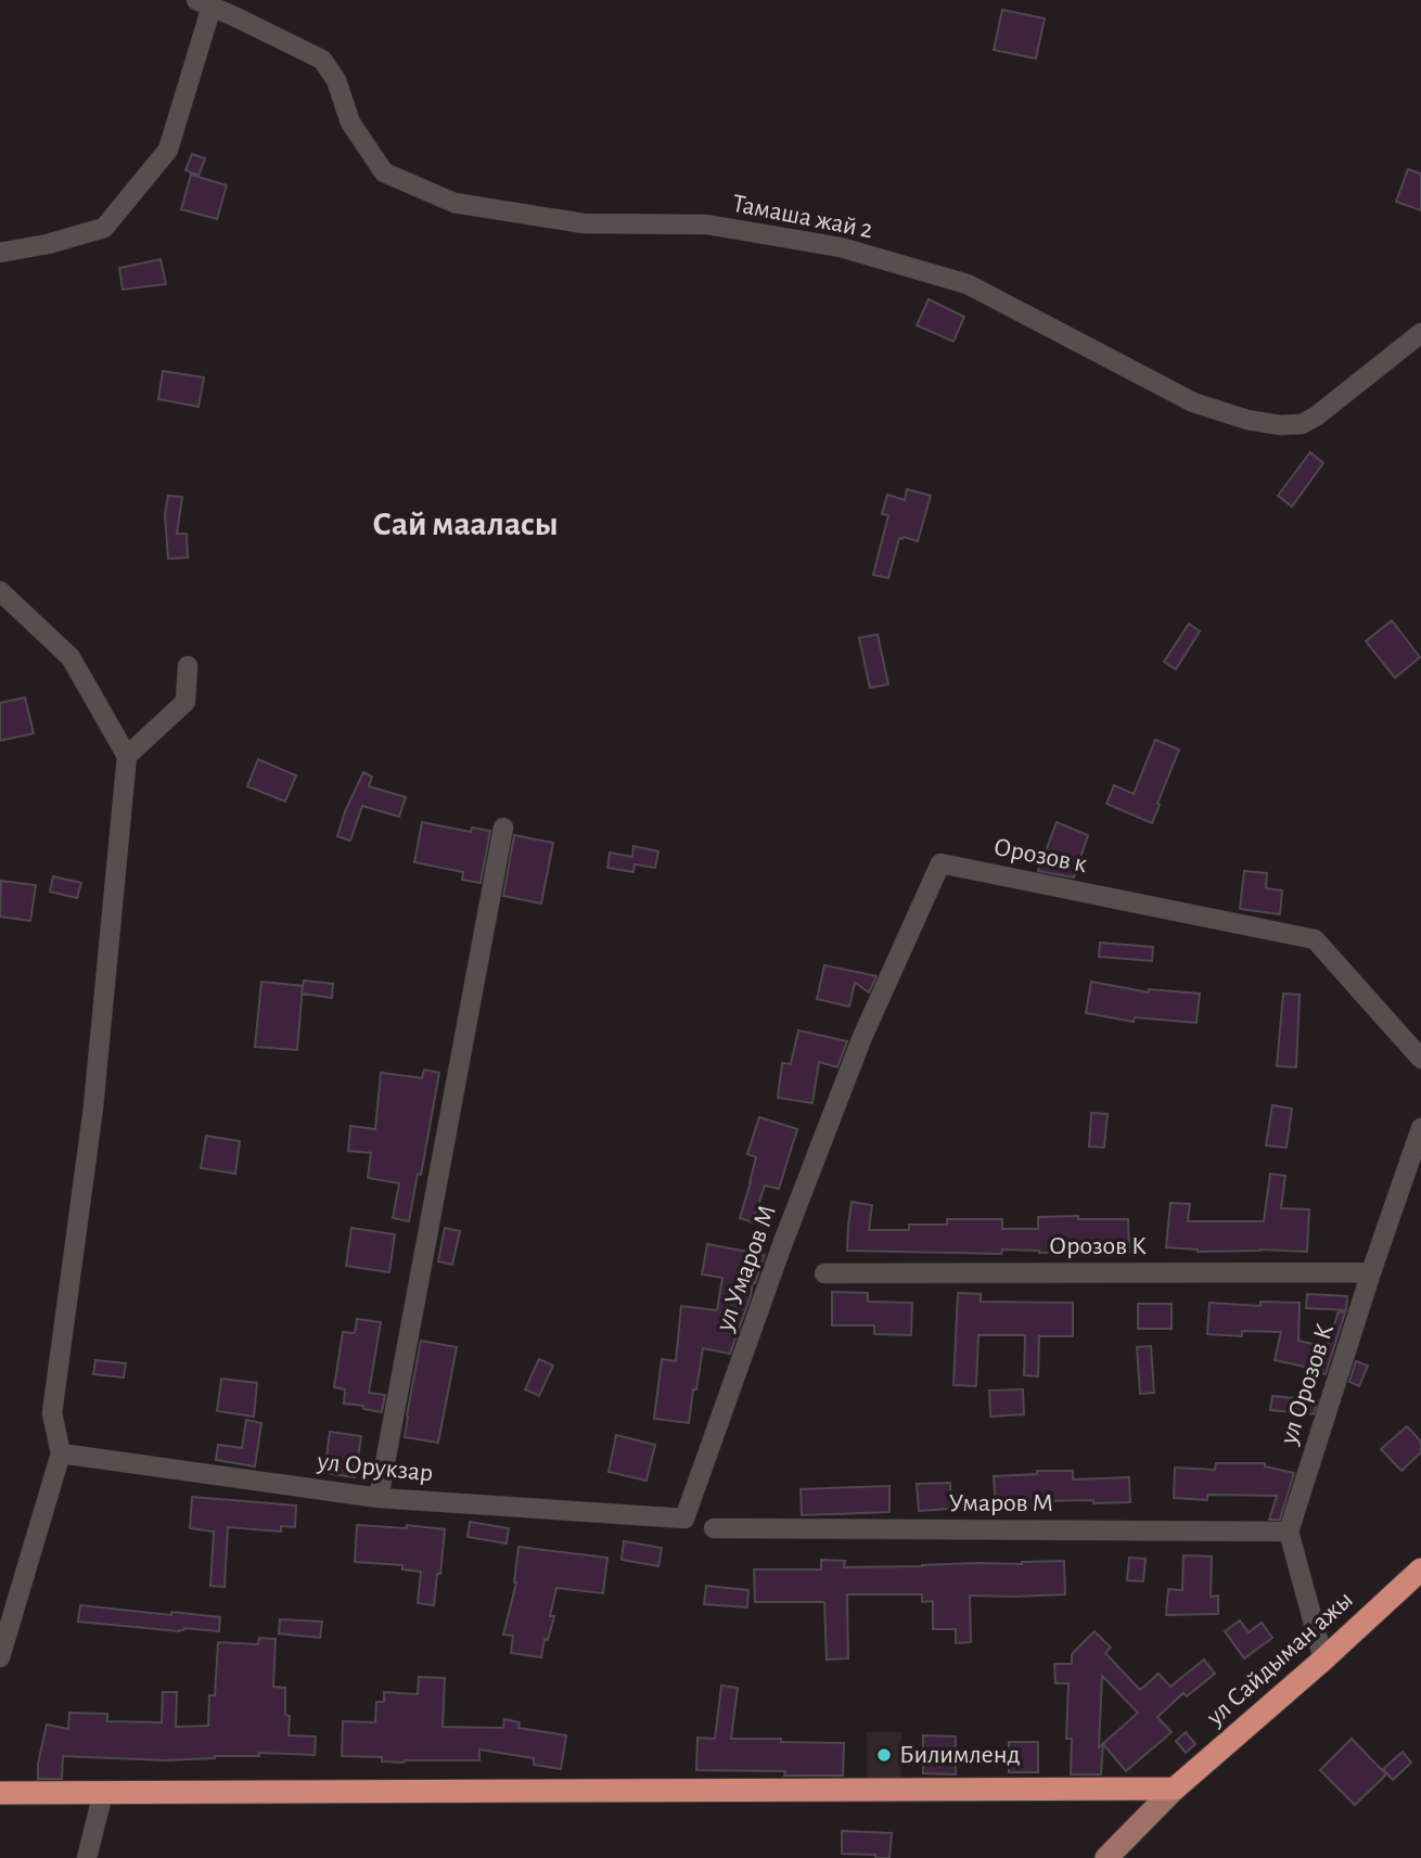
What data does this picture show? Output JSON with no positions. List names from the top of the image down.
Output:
{
  "streets": {
    "highway": ["ул Сайдыман ажы"],
    "street": [
      "Тамаша жай 2",
      "Орозов к",
      "Орозов К",
      "ул Умаров М",
      "ул Орозов К",
      "ул Орукзар",
      "Умаров М"
    ]
  },
  "crossings": [
    ["Орозов к", "ул Умаров М"],
    ["Орозов К", "ул Орозов К"],
    ["ул Умаров М", "ул Орукзар"],
    ["ул Орозов К", "Умаров М"]
  ],
  "districts": ["Сай мааласы"],
  "places": ["Билимленд"]
}
